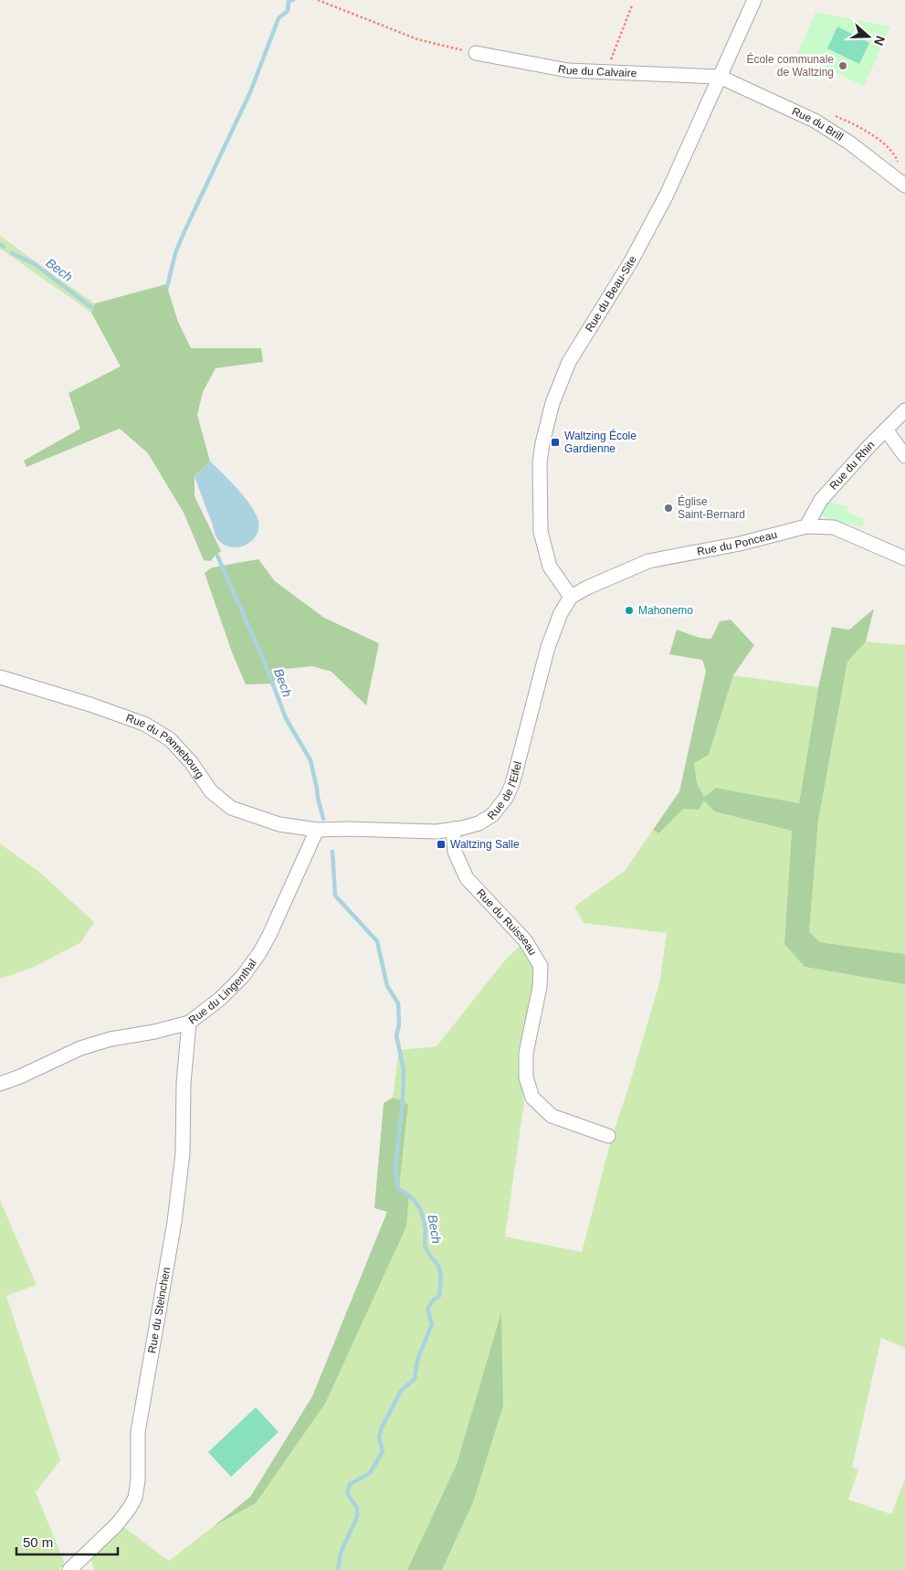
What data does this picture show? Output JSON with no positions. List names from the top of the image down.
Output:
{
  "streets": {
    "street": [
      "Rue du Calvaire",
      "Rue du Brill",
      "Rue du Beau-Site",
      "Rue du Rhin",
      "Rue du Ponceau",
      "Rue du Pannebourg",
      "Rue de l'Eifel",
      "Rue du Ruisseau",
      "Rue du Lingenthal",
      "Rue du Steinchen"
    ]
  },
  "crossings": [
    ["Rue du Calvaire", "Rue du Brill"],
    ["Rue du Calvaire", "Rue du Beau-Site"],
    ["Rue du Brill", "Rue du Beau-Site"],
    ["Rue du Beau-Site", "Rue du Ponceau"],
    ["Rue du Beau-Site", "Rue de l'Eifel"],
    ["Rue du Rhin", "Rue du Ponceau"],
    ["Rue du Ponceau", "Rue de l'Eifel"],
    ["Rue du Pannebourg", "Rue de l'Eifel"],
    ["Rue du Pannebourg", "Rue du Lingenthal"],
    ["Rue de l'Eifel", "Rue du Ruisseau"],
    ["Rue de l'Eifel", "Rue du Lingenthal"],
    ["Rue du Lingenthal", "Rue du Steinchen"]
  ],
  "water": ["Bech"],
  "places": {
    "other": ["École communale de Waltzing", "Église Saint-Bernard", "Mahonemo"],
    "transit": ["Waltzing École Gardienne", "Waltzing Salle"]
  },
  "scale_bar": "50 m",
  "north": "right"
}
